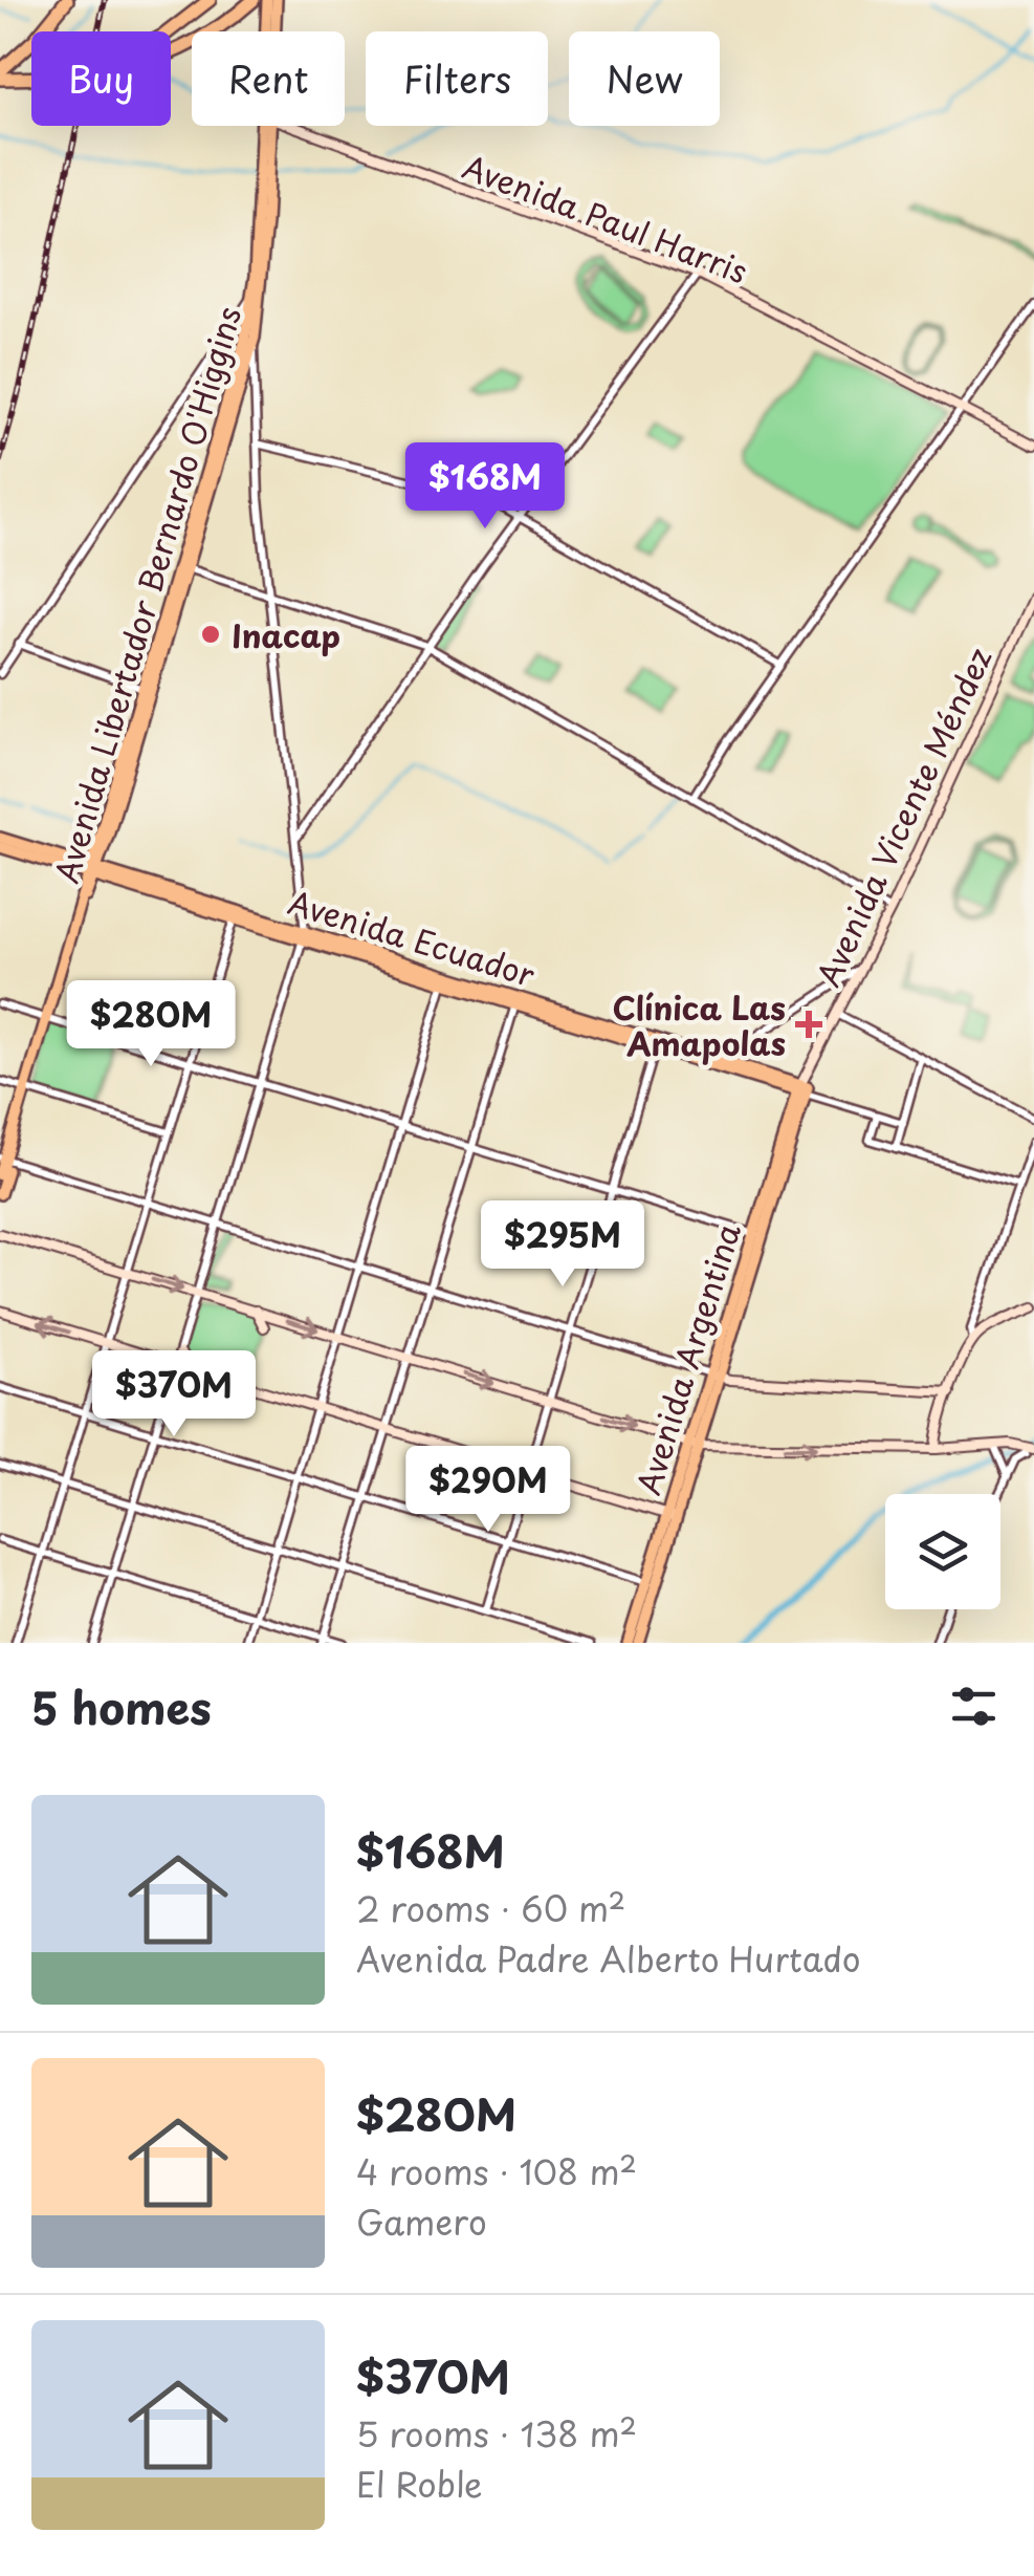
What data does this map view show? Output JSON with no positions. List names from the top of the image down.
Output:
{
  "streets": {
    "main road": [
      "Avenida Paul Harris",
      "Avenida Libertador Bernardo O'Higgins",
      "Avenida Vicente Méndez",
      "Avenida Ecuador",
      "Avenida Argentina"
    ]
  },
  "crossings": [
    ["Avenida Libertador Bernardo O'Higgins", "Avenida Ecuador"],
    ["Avenida Vicente Méndez", "Avenida Ecuador"],
    ["Avenida Vicente Méndez", "Avenida Argentina"],
    ["Avenida Ecuador", "Avenida Argentina"]
  ],
  "places": {
    "other": ["Inacap"],
    "health": ["Clínica Las Amapolas"]
  },
  "page": {
    "chip": [
      "Buy",
      "Rent",
      "Filters",
      "New"
    ],
    "price": [
      "$168M",
      "$280M",
      "$295M",
      "$370M",
      "$290M"
    ],
    "heading": "5 homes",
    "list": [
      {
        "name": "$168M",
        "note": "2 rooms · 60 m² · Avenida Padre Alberto Hurtado"
      },
      {
        "name": "$280M",
        "note": "4 rooms · 108 m² · Gamero"
      },
      {
        "name": "$370M",
        "note": "5 rooms · 138 m² · El Roble"
      }
    ]
  }
}
